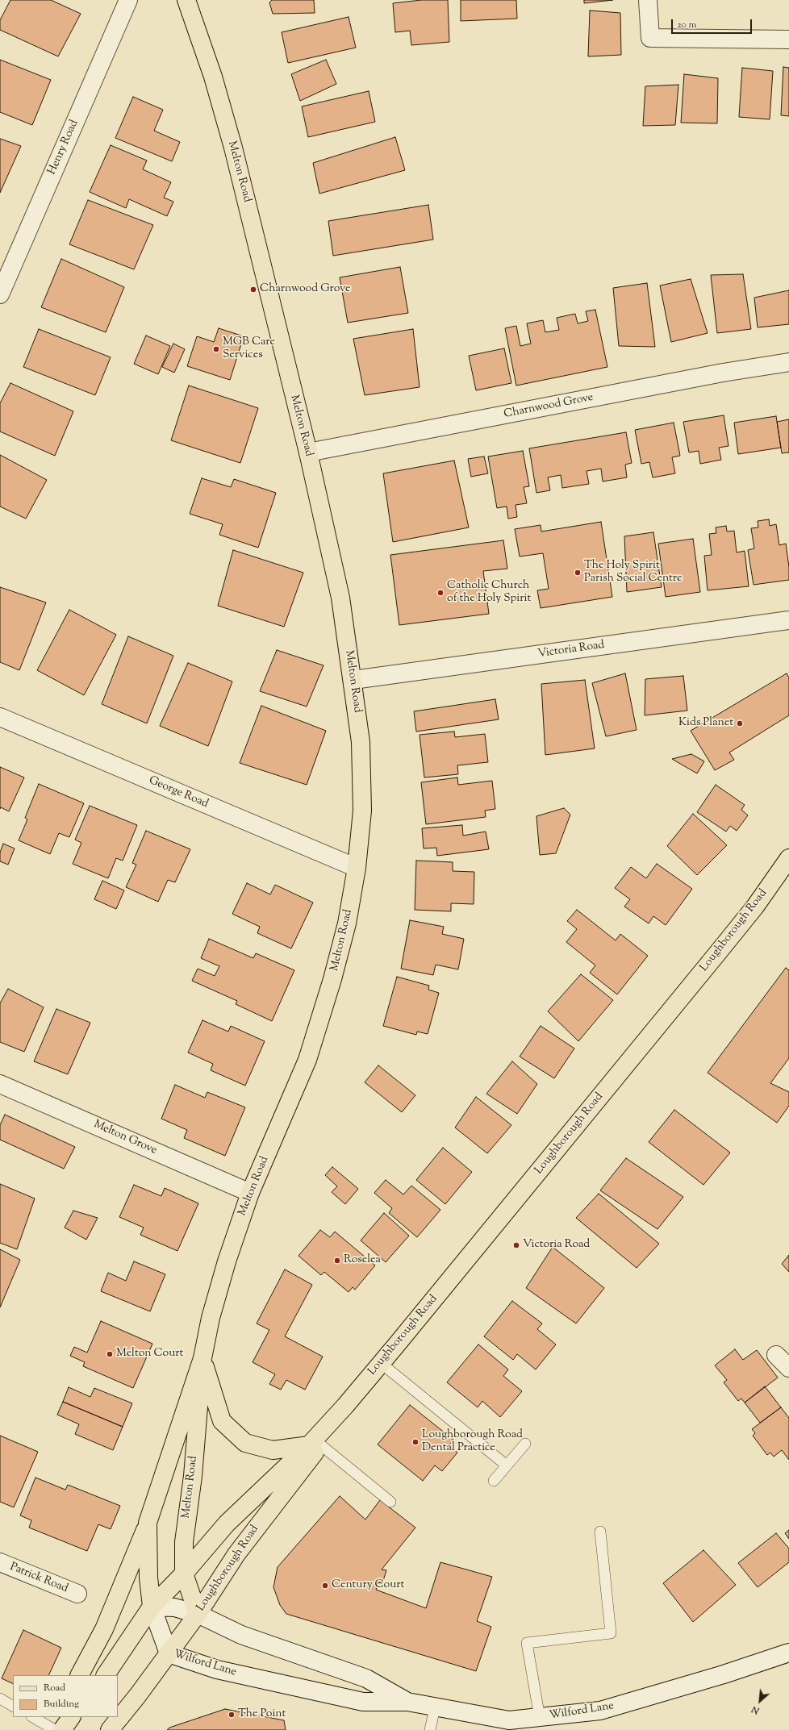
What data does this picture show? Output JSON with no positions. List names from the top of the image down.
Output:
{
  "streets": {
    "main road": ["Melton Road", "Loughborough Road"],
    "street": [
      "Henry Road",
      "Charnwood Grove",
      "Victoria Road",
      "George Road",
      "Melton Grove",
      "Patrick Road",
      "Wilford Lane"
    ]
  },
  "crossings": [
    ["Melton Road", "Charnwood Grove"],
    ["Melton Road", "Victoria Road"],
    ["Melton Road", "George Road"],
    ["Melton Road", "Loughborough Road"],
    ["Melton Road", "Melton Grove"],
    ["Melton Road", "Wilford Lane"],
    ["Loughborough Road", "Wilford Lane"]
  ],
  "places": [
    "Charnwood Grove",
    "MGB Care Services",
    "The Holy Spirit Parish Social Centre",
    "Catholic Church of the Holy Spirit",
    "Kids Planet",
    "Victoria Road",
    "Roselea",
    "Melton Court",
    "Loughborough Road Dental Practice",
    "Century Court",
    "The Point"
  ],
  "legend": ["Road", "Building"],
  "scale_bar": "20 m",
  "north": "bottom left"
}
